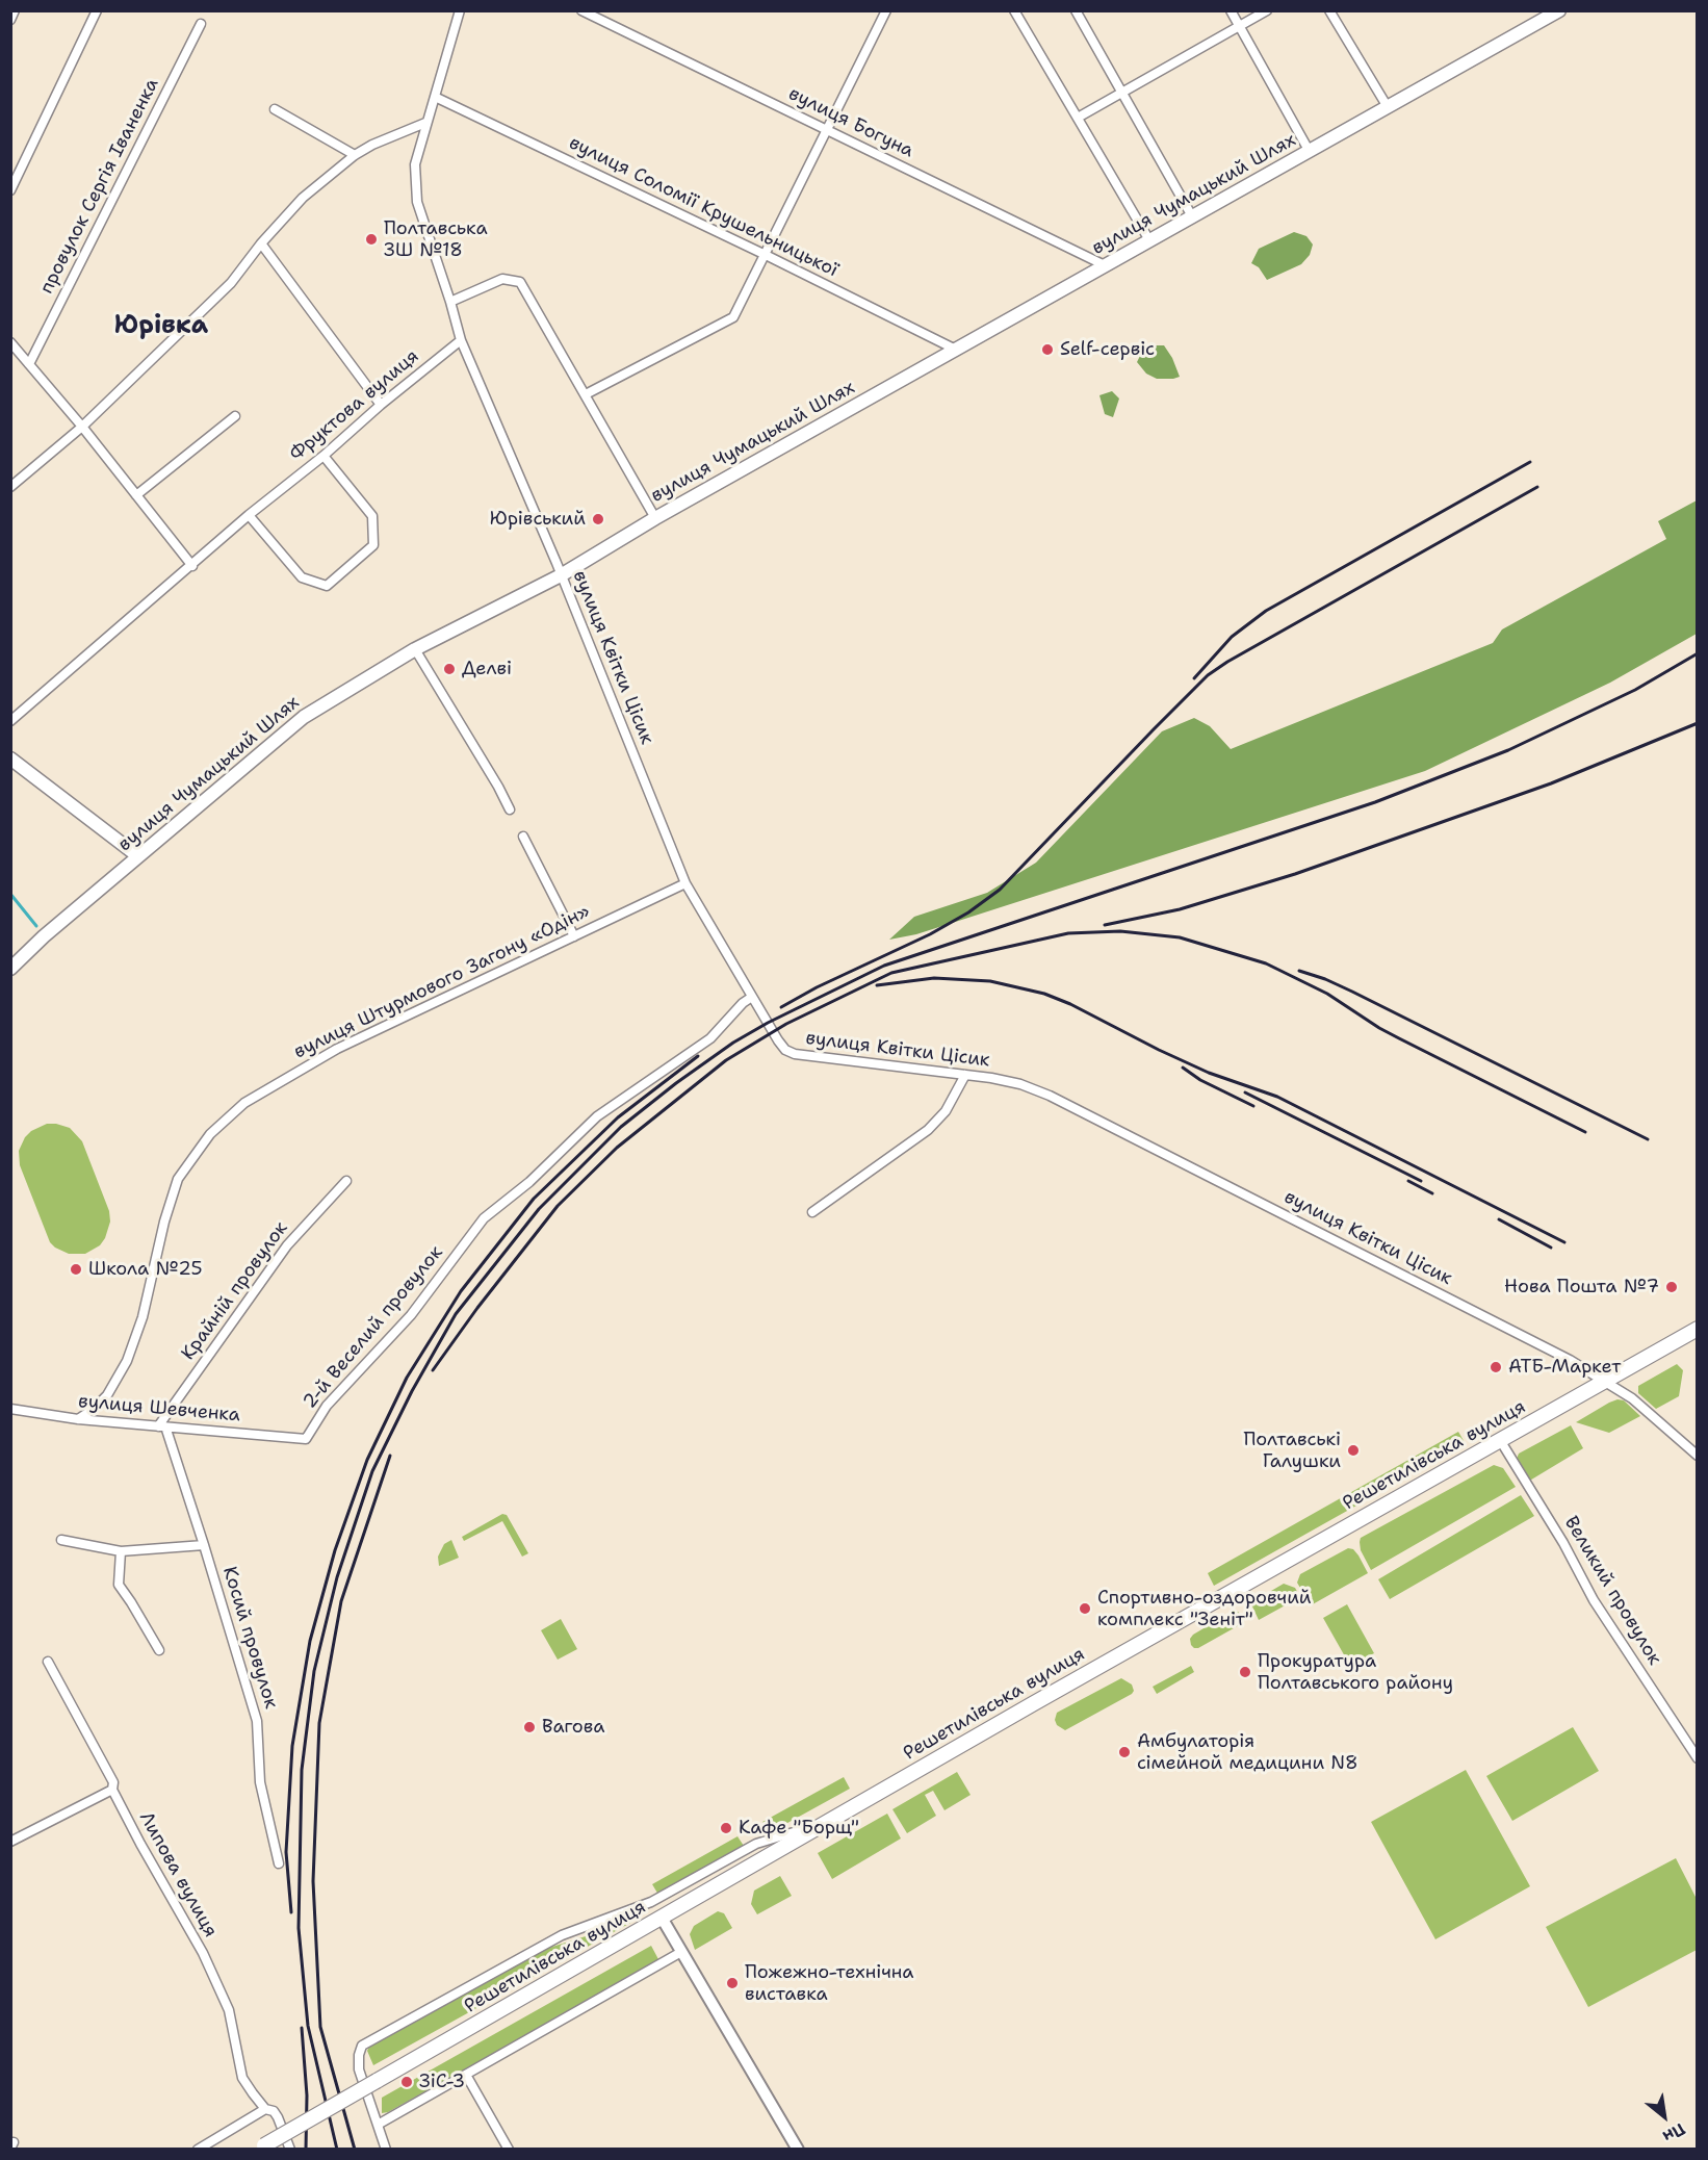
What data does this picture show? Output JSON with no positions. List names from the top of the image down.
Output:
{
  "streets": {
    "main road": ["вулиця Чумацький Шлях", "Решетилівська вулиця"],
    "street": [
      "вулиця Богуна",
      "провулок Сергія Іваненка",
      "вулиця Соломії Крушельницької",
      "Фруктова вулиця",
      "вулиця Квітки Цісик",
      "вулиця Штурмового Загону «Одін»",
      "Крайній провулок",
      "2-й Веселий провулок",
      "вулиця Шевченка",
      "Великий провулок",
      "Косий провулок",
      "Липова вулиця"
    ]
  },
  "crossings": [
    ["вулиця Богуна", "вулиця Чумацький Шлях"],
    ["вулиця Чумацький Шлях", "вулиця Соломії Крушельницької"],
    ["вулиця Чумацький Шлях", "вулиця Квітки Цісик"],
    ["Фруктова вулиця", "вулиця Квітки Цісик"],
    ["вулиця Квітки Цісик", "вулиця Штурмового Загону «Одін»"],
    ["вулиця Квітки Цісик", "2-й Веселий провулок"],
    ["вулиця Квітки Цісик", "Решетилівська вулиця"],
    ["вулиця Штурмового Загону «Одін»", "вулиця Шевченка"],
    ["Крайній провулок", "вулиця Шевченка"],
    ["Крайній провулок", "Косий провулок"],
    ["2-й Веселий провулок", "вулиця Шевченка"],
    ["вулиця Шевченка", "Косий провулок"],
    ["Решетилівська вулиця", "Великий провулок"]
  ],
  "districts": ["Юрівка"],
  "places": [
    "Полтавська ЗШ №18",
    "Self-сервіс",
    "Юрівський",
    "Делві",
    "Школа №25",
    "Нова Пошта №7",
    "АТБ-Маркет",
    "Полтавські Галушки",
    "Спортивно-оздоровчий комплекс \"Зеніт\"",
    "Прокуратура Полтавського району",
    "Вагова",
    "Амбулаторія сімейной медицини N8",
    "Кафе \"Борщ\"",
    "Пожежно-технічна виставка",
    "ЗіС-3"
  ],
  "north": "bottom right"
}
